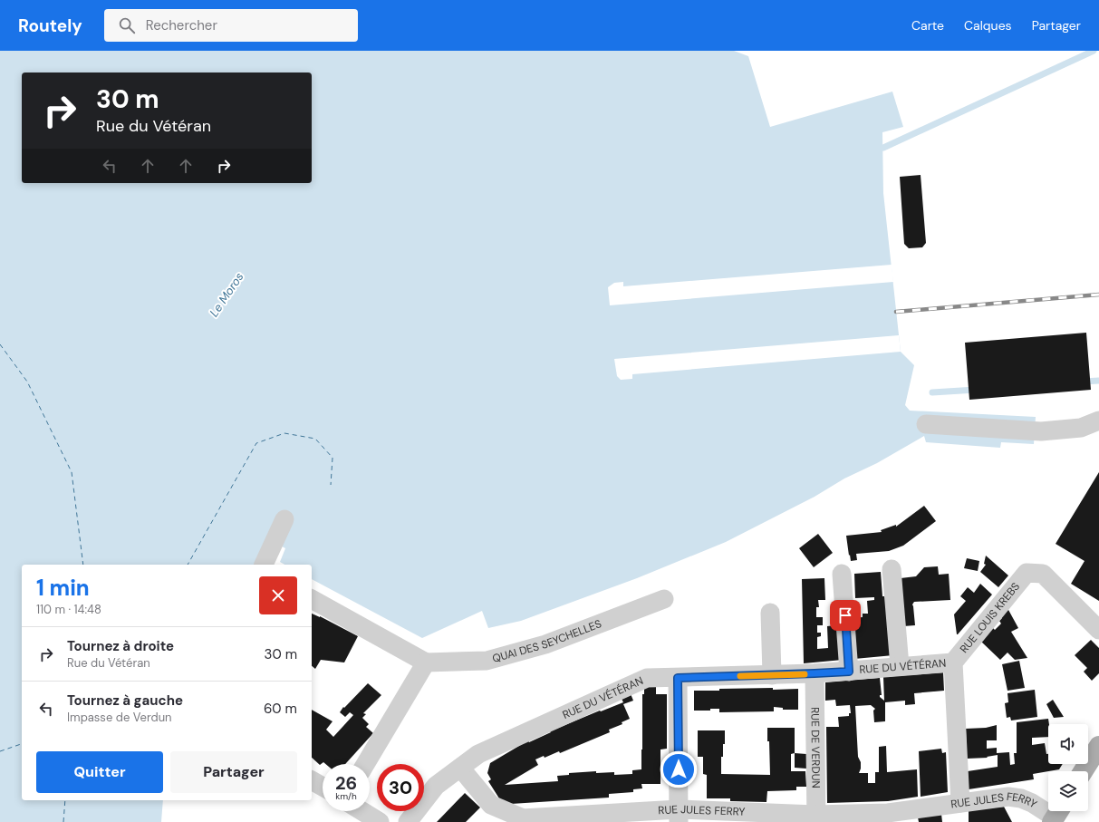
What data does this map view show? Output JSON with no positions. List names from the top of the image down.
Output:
{
  "streets": {
    "street": [
      "RUE LOUIS KREBS",
      "QUAI DES SEYCHELLES",
      "RUE DU VÉTÉRAN",
      "RUE DE VERDUN",
      "RUE JULES FERRY"
    ]
  },
  "crossings": [
    ["RUE LOUIS KREBS", "RUE DU VÉTÉRAN"],
    ["RUE LOUIS KREBS", "RUE JULES FERRY"],
    ["RUE DU VÉTÉRAN", "RUE DE VERDUN"],
    ["RUE DU VÉTÉRAN", "RUE JULES FERRY"],
    ["RUE DE VERDUN", "RUE JULES FERRY"]
  ],
  "water": ["Le Moros"],
  "page": {
    "header": "Routely",
    "search": "Rechercher",
    "nav": ["Carte", "Calques", "Partager"],
    "turn": ["30 m", "Rue du Vétéran"],
    "heading": ["1 min", "110 m · 14:48"],
    "list": [
      {
        "name": "Tournez à droite",
        "note": "Rue du Vétéran",
        "value": "30 m"
      },
      {
        "name": "Tournez à gauche",
        "note": "Impasse de Verdun",
        "value": "60 m"
      }
    ],
    "buttons": ["Quitter", "Partager"],
    "speed": "26 km/h",
    "limit": "30"
  }
}
